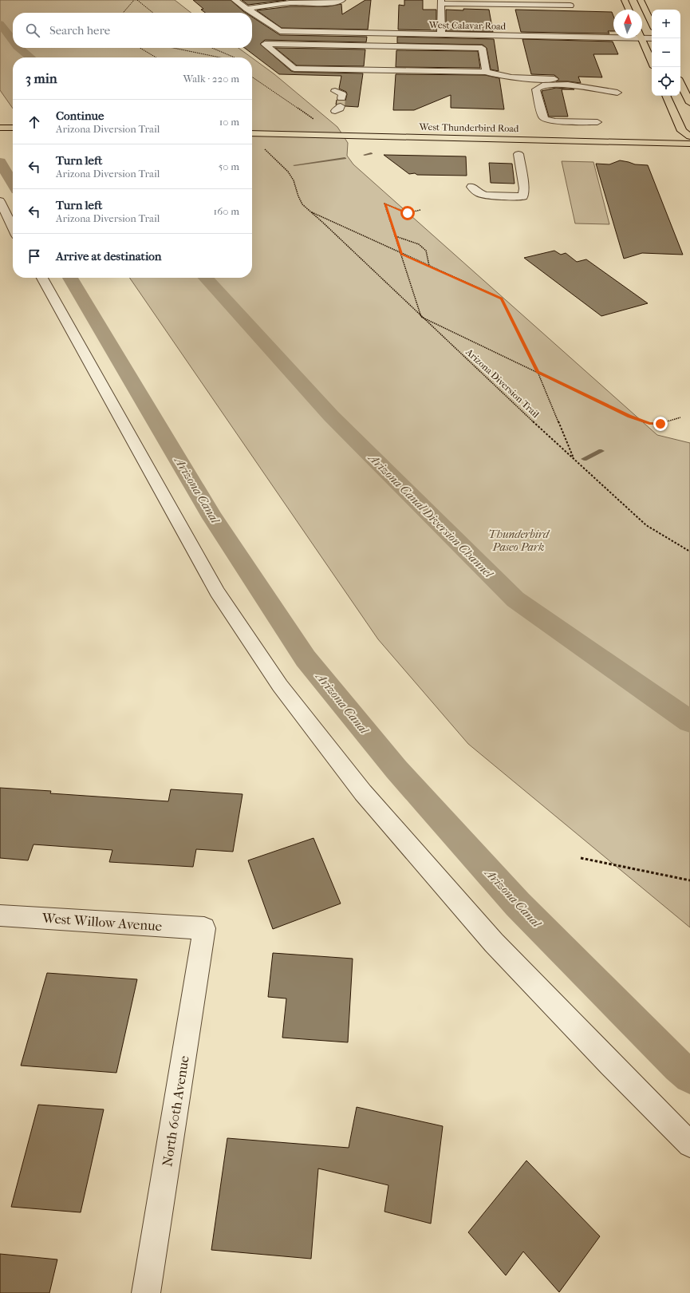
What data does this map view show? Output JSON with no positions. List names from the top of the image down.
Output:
{
  "streets": {
    "main road": ["West Thunderbird Road"],
    "street": ["West Calavar Road", "West Willow Avenue", "North 60th Avenue"],
    "path": ["Arizona Diversion Trail"]
  },
  "crossings": [
    ["West Willow Avenue", "North 60th Avenue"]
  ],
  "water": ["Arizona Canal", "Arizona Canal Diversion Channel"],
  "parks": ["Thunderbird Paseo Park"],
  "north": "top",
  "page": {
    "map_buttons": ["+", "−"],
    "search": "Search here",
    "heading": ["3 min", "Walk · 220 m"],
    "list": [
      ["Continue", "Arizona Diversion Trail", "10 m"],
      ["Turn left", "Arizona Diversion Trail", "50 m"],
      ["Turn left", "Arizona Diversion Trail", "160 m"],
      "Arrive at destination"
    ]
  }
}
